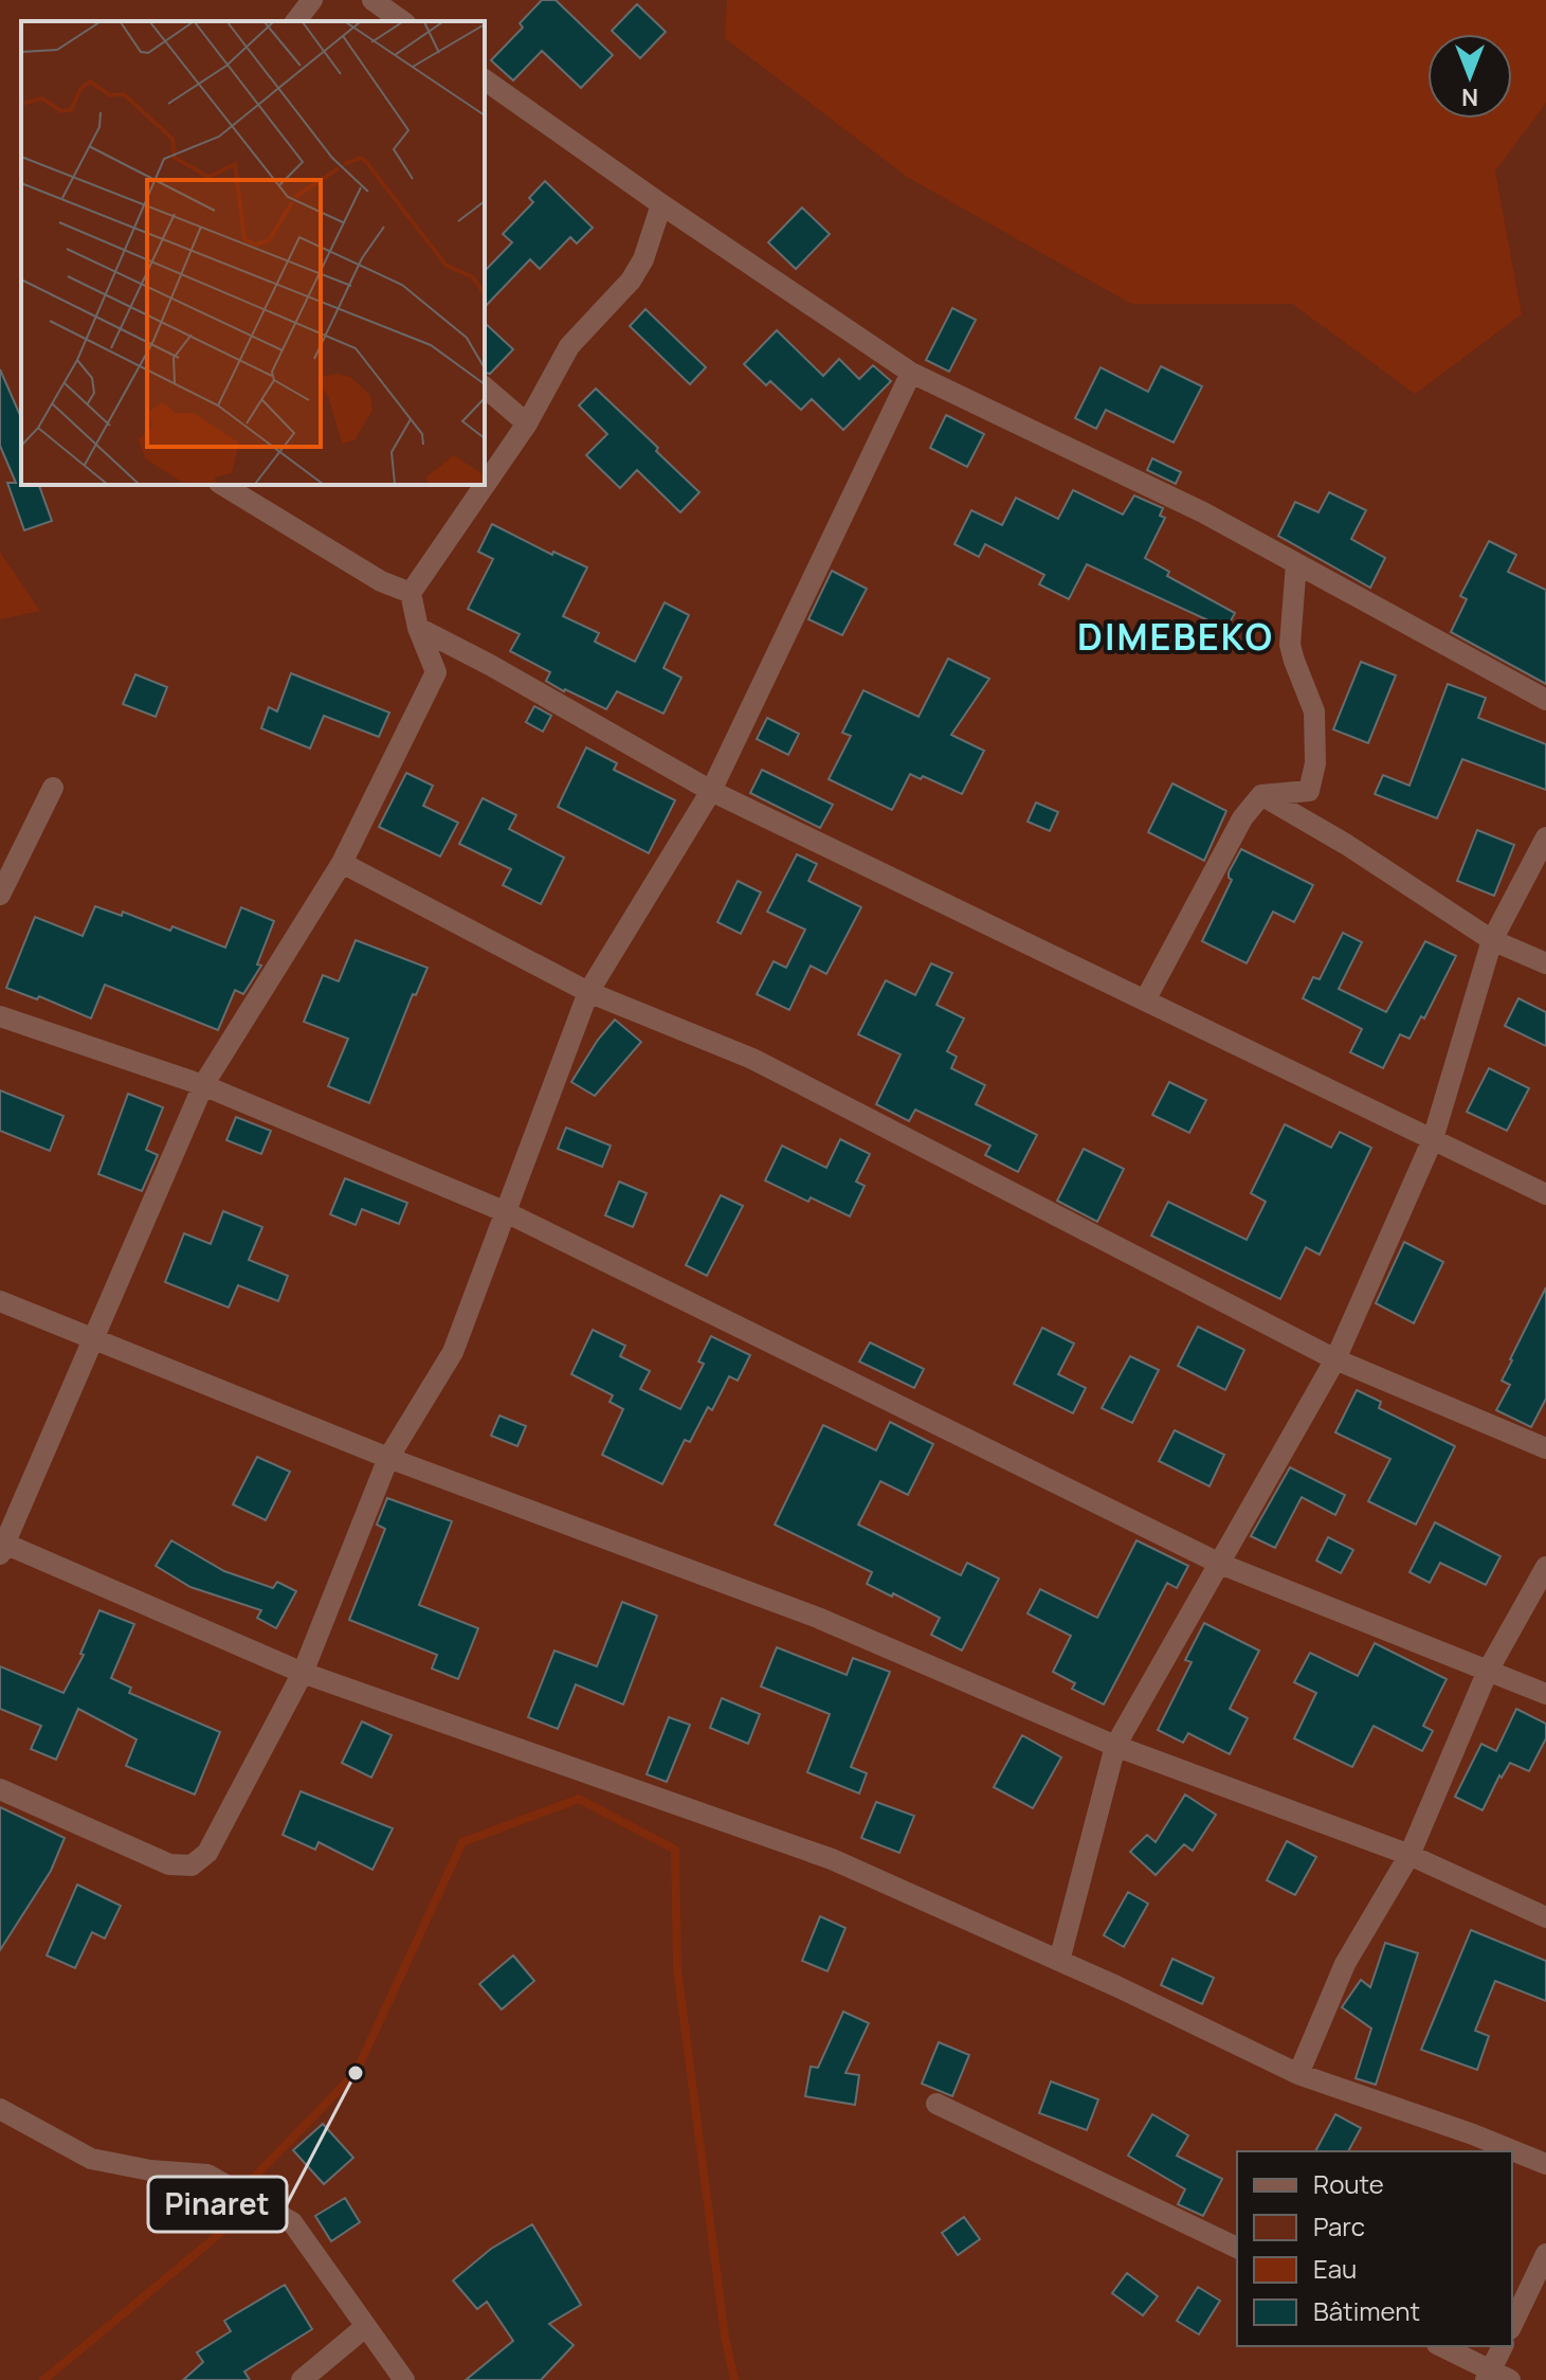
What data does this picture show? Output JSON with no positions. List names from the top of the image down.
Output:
{
  "districts": ["DIMEBEKO"],
  "places": ["Pinaret"],
  "legend": [
    "Route",
    "Parc",
    "Eau",
    "Bâtiment"
  ],
  "north": "bottom"
}
